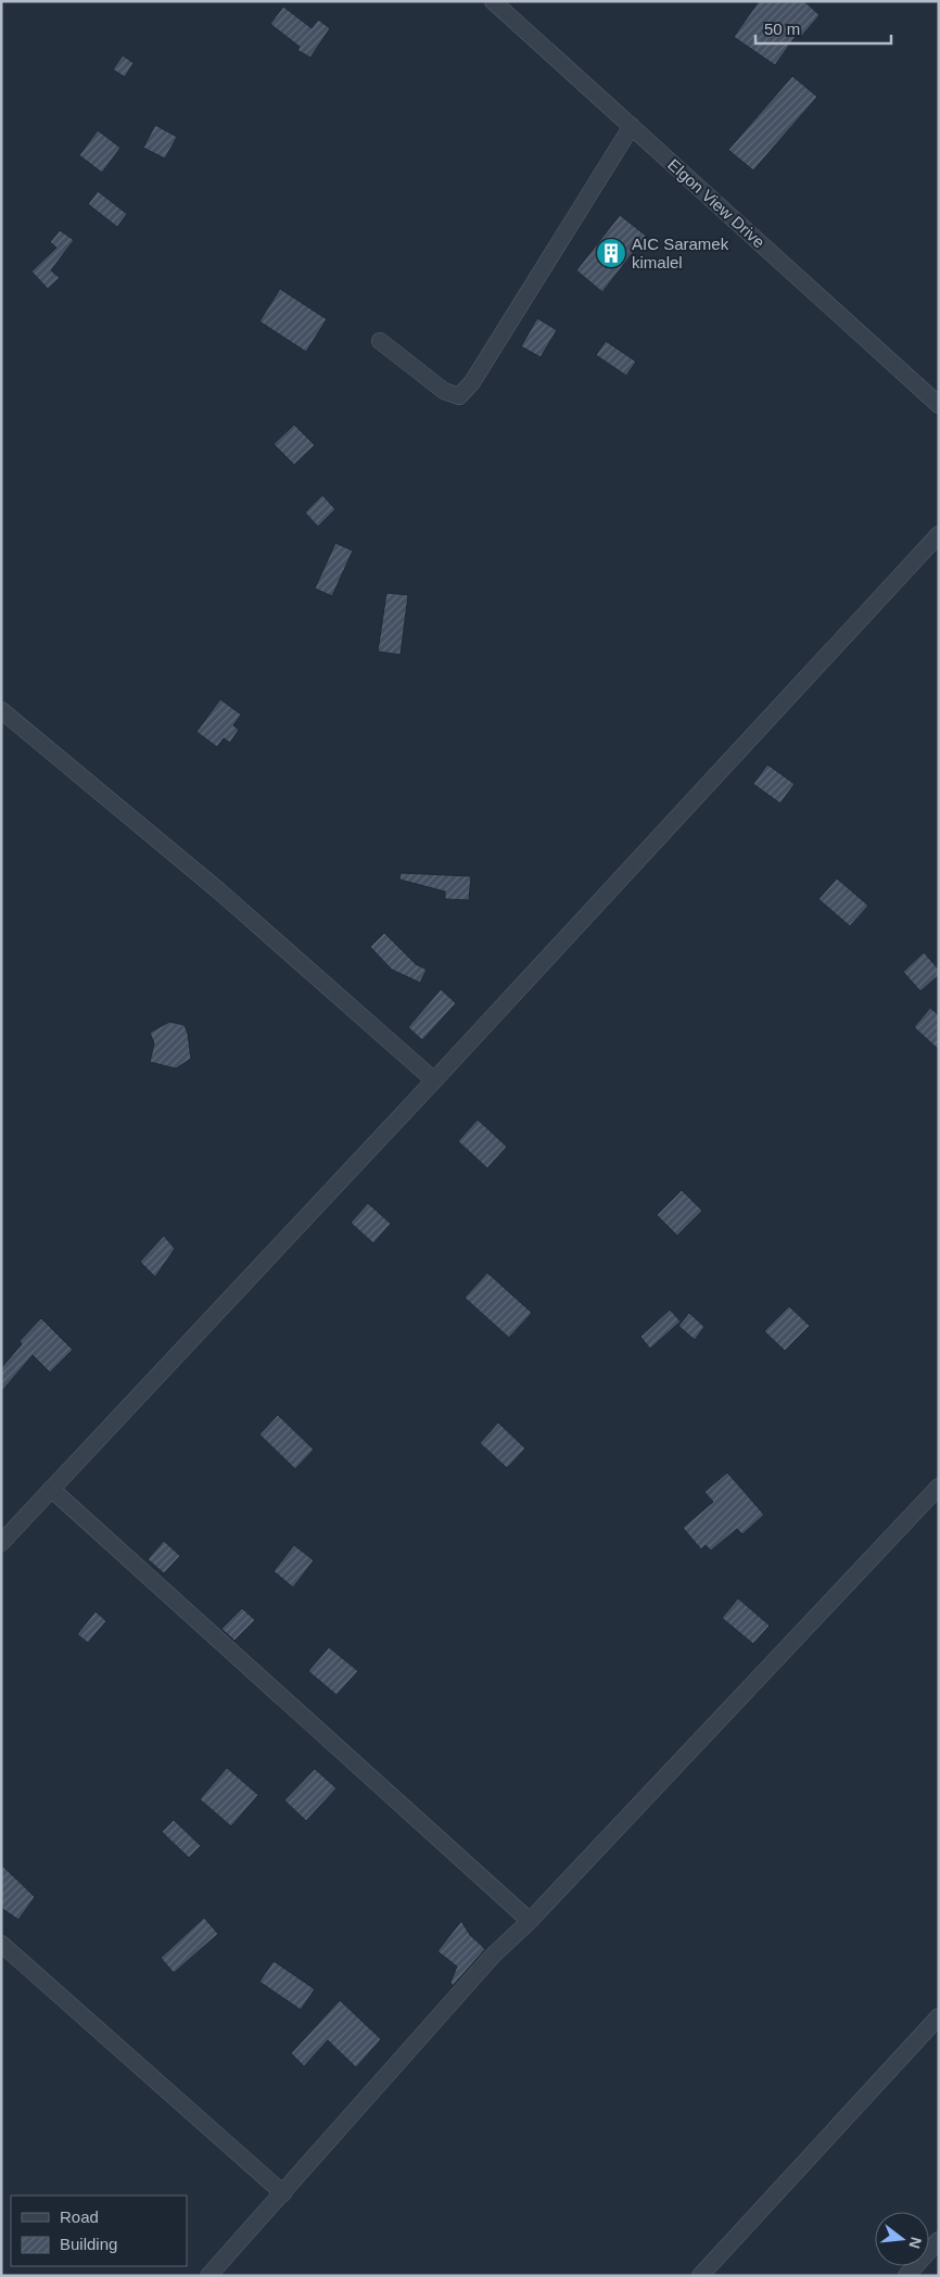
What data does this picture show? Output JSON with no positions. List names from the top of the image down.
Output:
{
  "streets": {
    "street": ["Elgon View Drive"]
  },
  "places": {
    "building": ["AIC Saramek kimalel"]
  },
  "legend": ["Road", "Building"],
  "scale_bar": "50 m",
  "north": "right"
}
